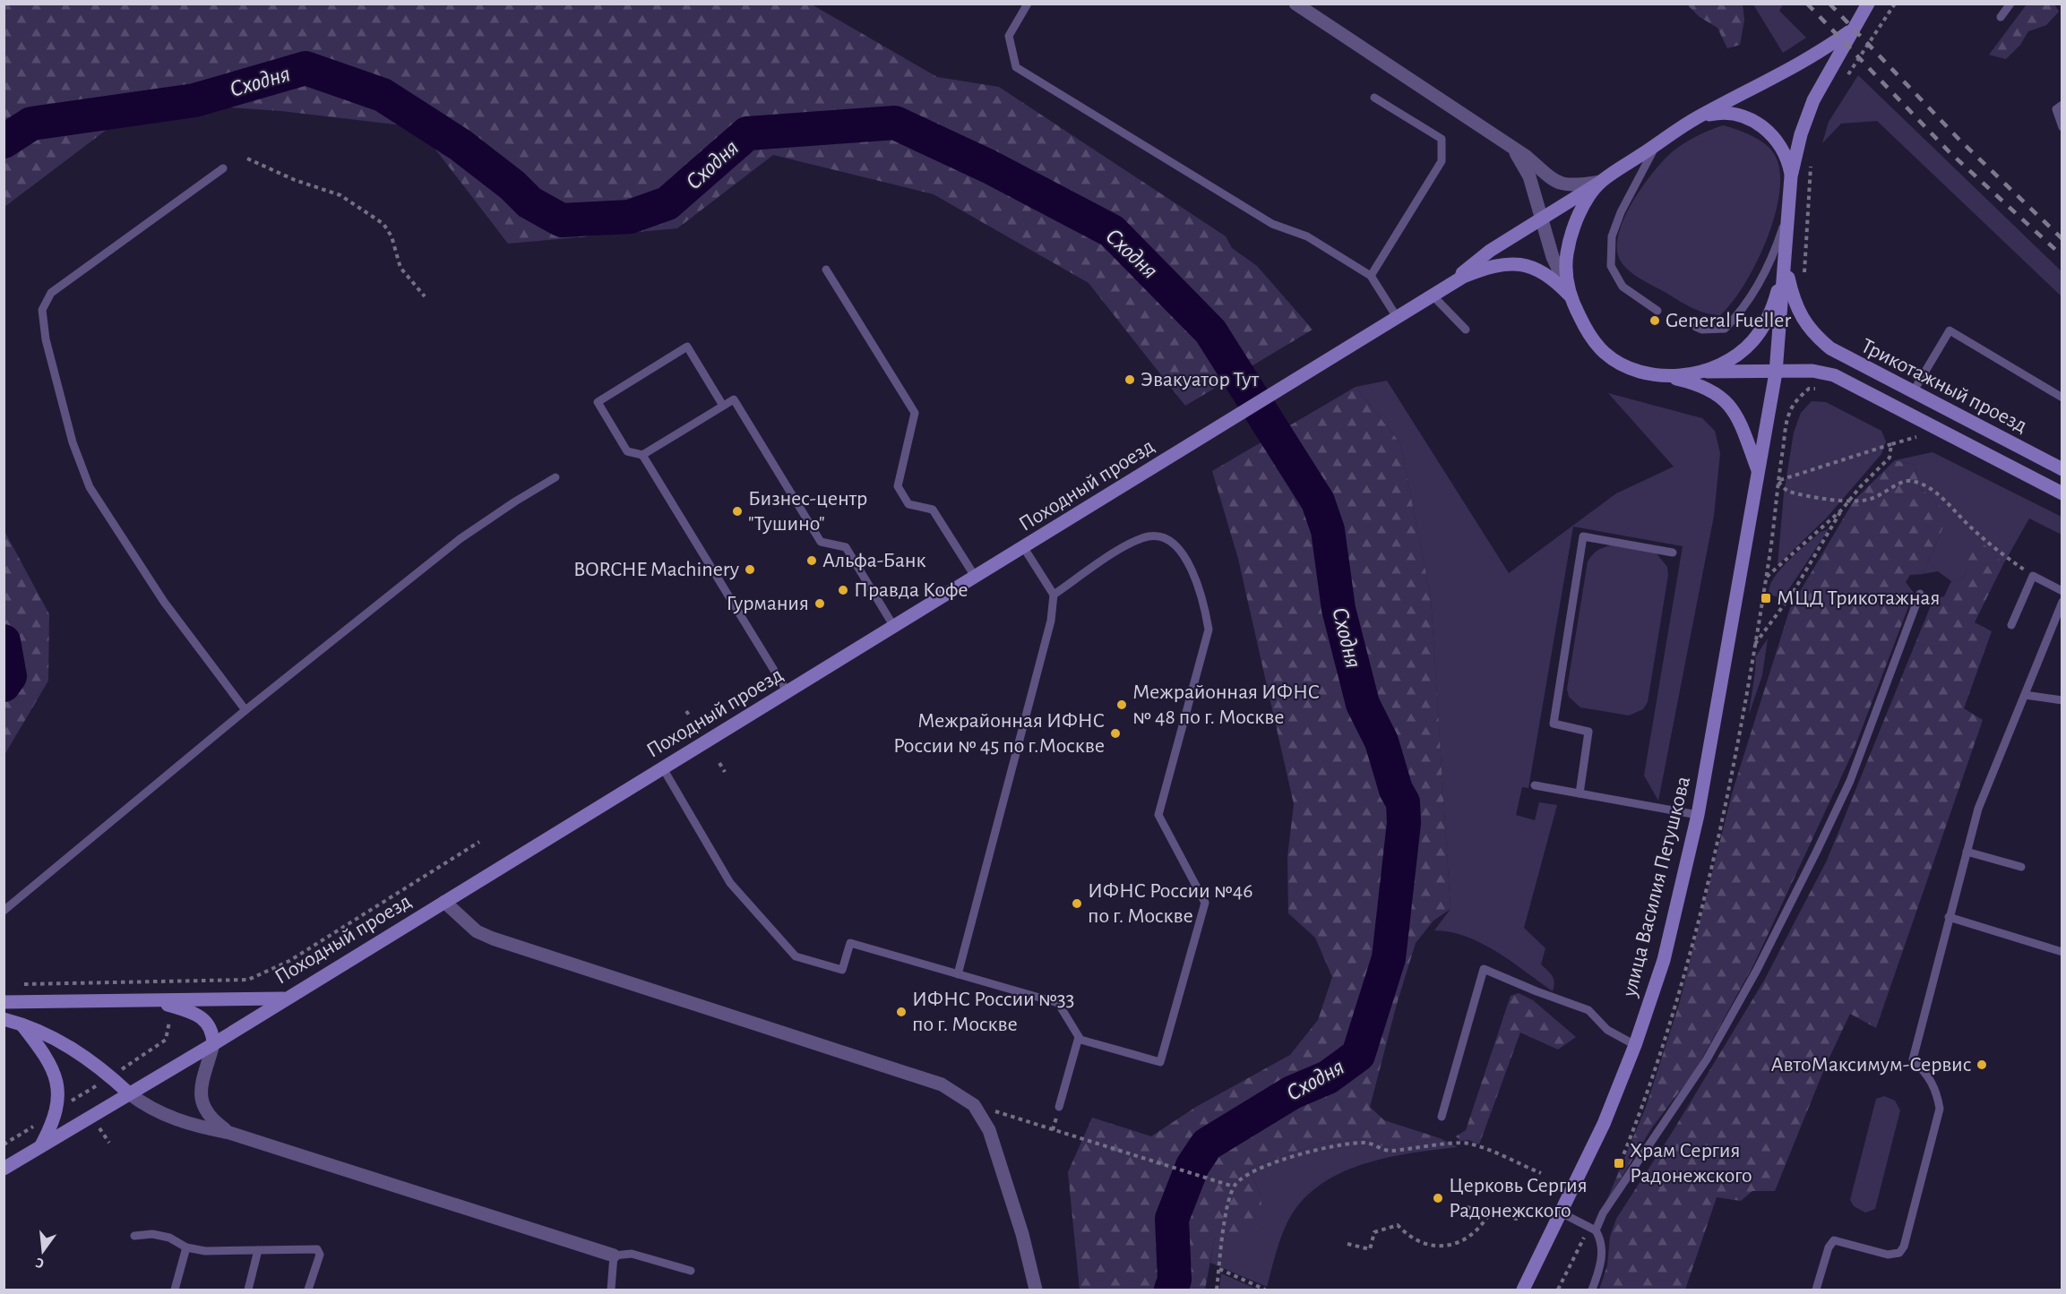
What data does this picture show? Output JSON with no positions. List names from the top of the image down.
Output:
{
  "streets": {
    "main road": ["Трикотажный проезд", "Походный проезд", "улица Василия Петушкова"]
  },
  "crossings": [
    ["Трикотажный проезд", "улица Василия Петушкова"],
    ["Походный проезд", "улица Василия Петушкова"]
  ],
  "water": ["Сходня"],
  "places": {
    "other": [
      "General Fueller",
      "Эвакуатор Тут",
      "Бизнес-центр \"Тушино\"",
      "Альфа-Банк",
      "BORCHE Machinery",
      "Правда Кофе",
      "Гурмания",
      "Межрайонная ИФНС № 48 по г. Москве",
      "Межрайонная ИФНС России № 45 по г.Москве",
      "ИФНС России №46 по г. Москве",
      "ИФНС России №33 по г. Москве",
      "АвтоМаксимум-Сервиc",
      "Церковь Сергия Радонежского"
    ],
    "transit": ["МЦД Трикотажная", "Храм Сергия Радонежского"]
  },
  "north": "bottom"
}
